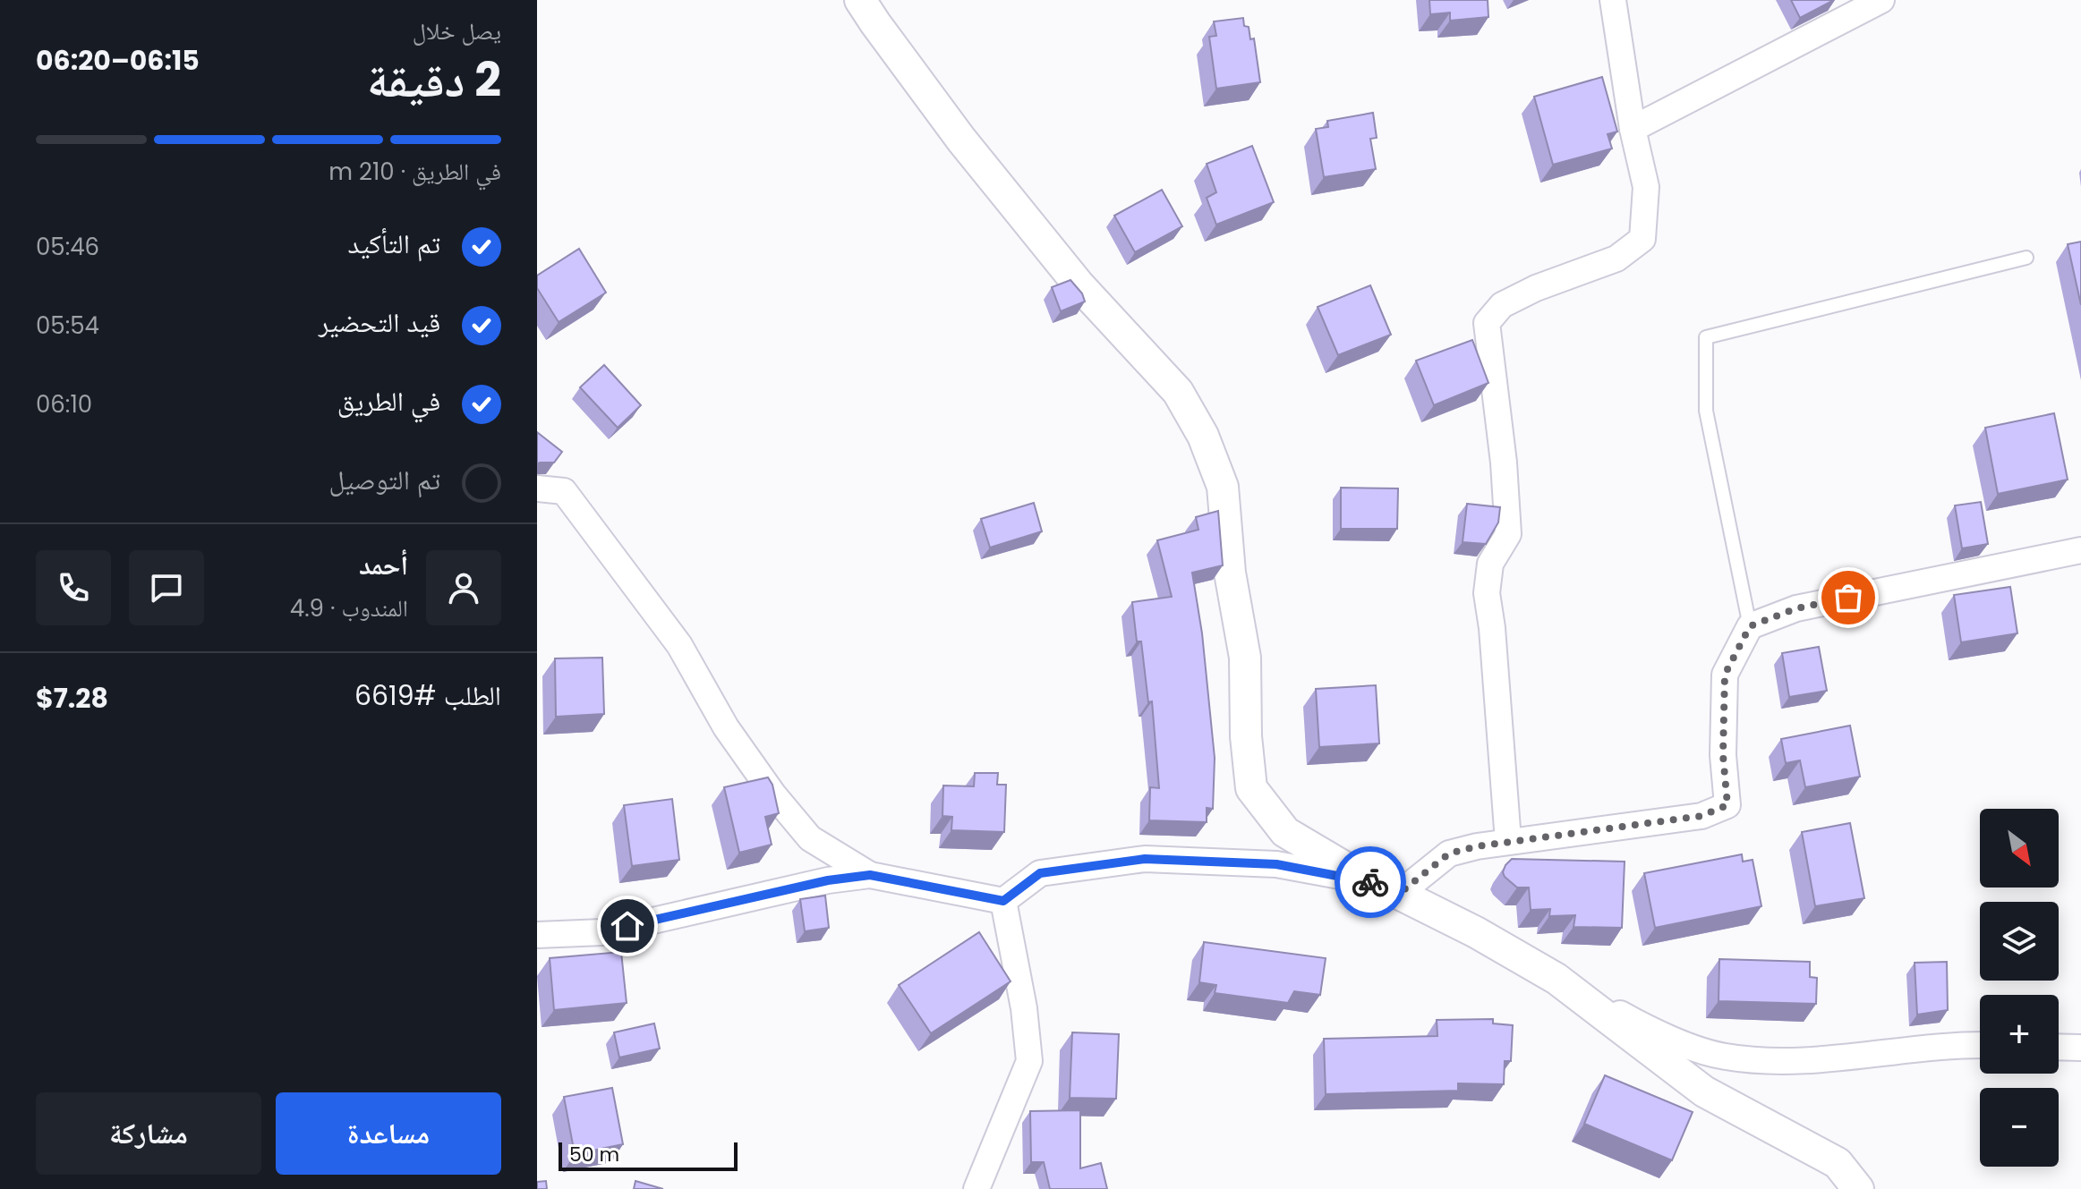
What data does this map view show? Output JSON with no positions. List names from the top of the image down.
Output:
{
  "scale_bar": "50 m",
  "north": "bottom right",
  "page": {
    "heading": ["2 دقيقة", "يصل خلال", "06:15–06:20"],
    "panel": [
      "أحمد",
      "المندوب · 4.9",
      "الطلب #6619",
      "$7.28"
    ],
    "bar": "في الطريق · 210 m",
    "list": [
      ["تم التأكيد", "05:46"],
      ["قيد التحضير", "05:54"],
      ["في الطريق", "06:10"],
      "تم التوصيل"
    ],
    "map_buttons": ["+", "−"],
    "buttons": ["مساعدة", "مشاركة"],
    "scale": "50 m"
  }
}
